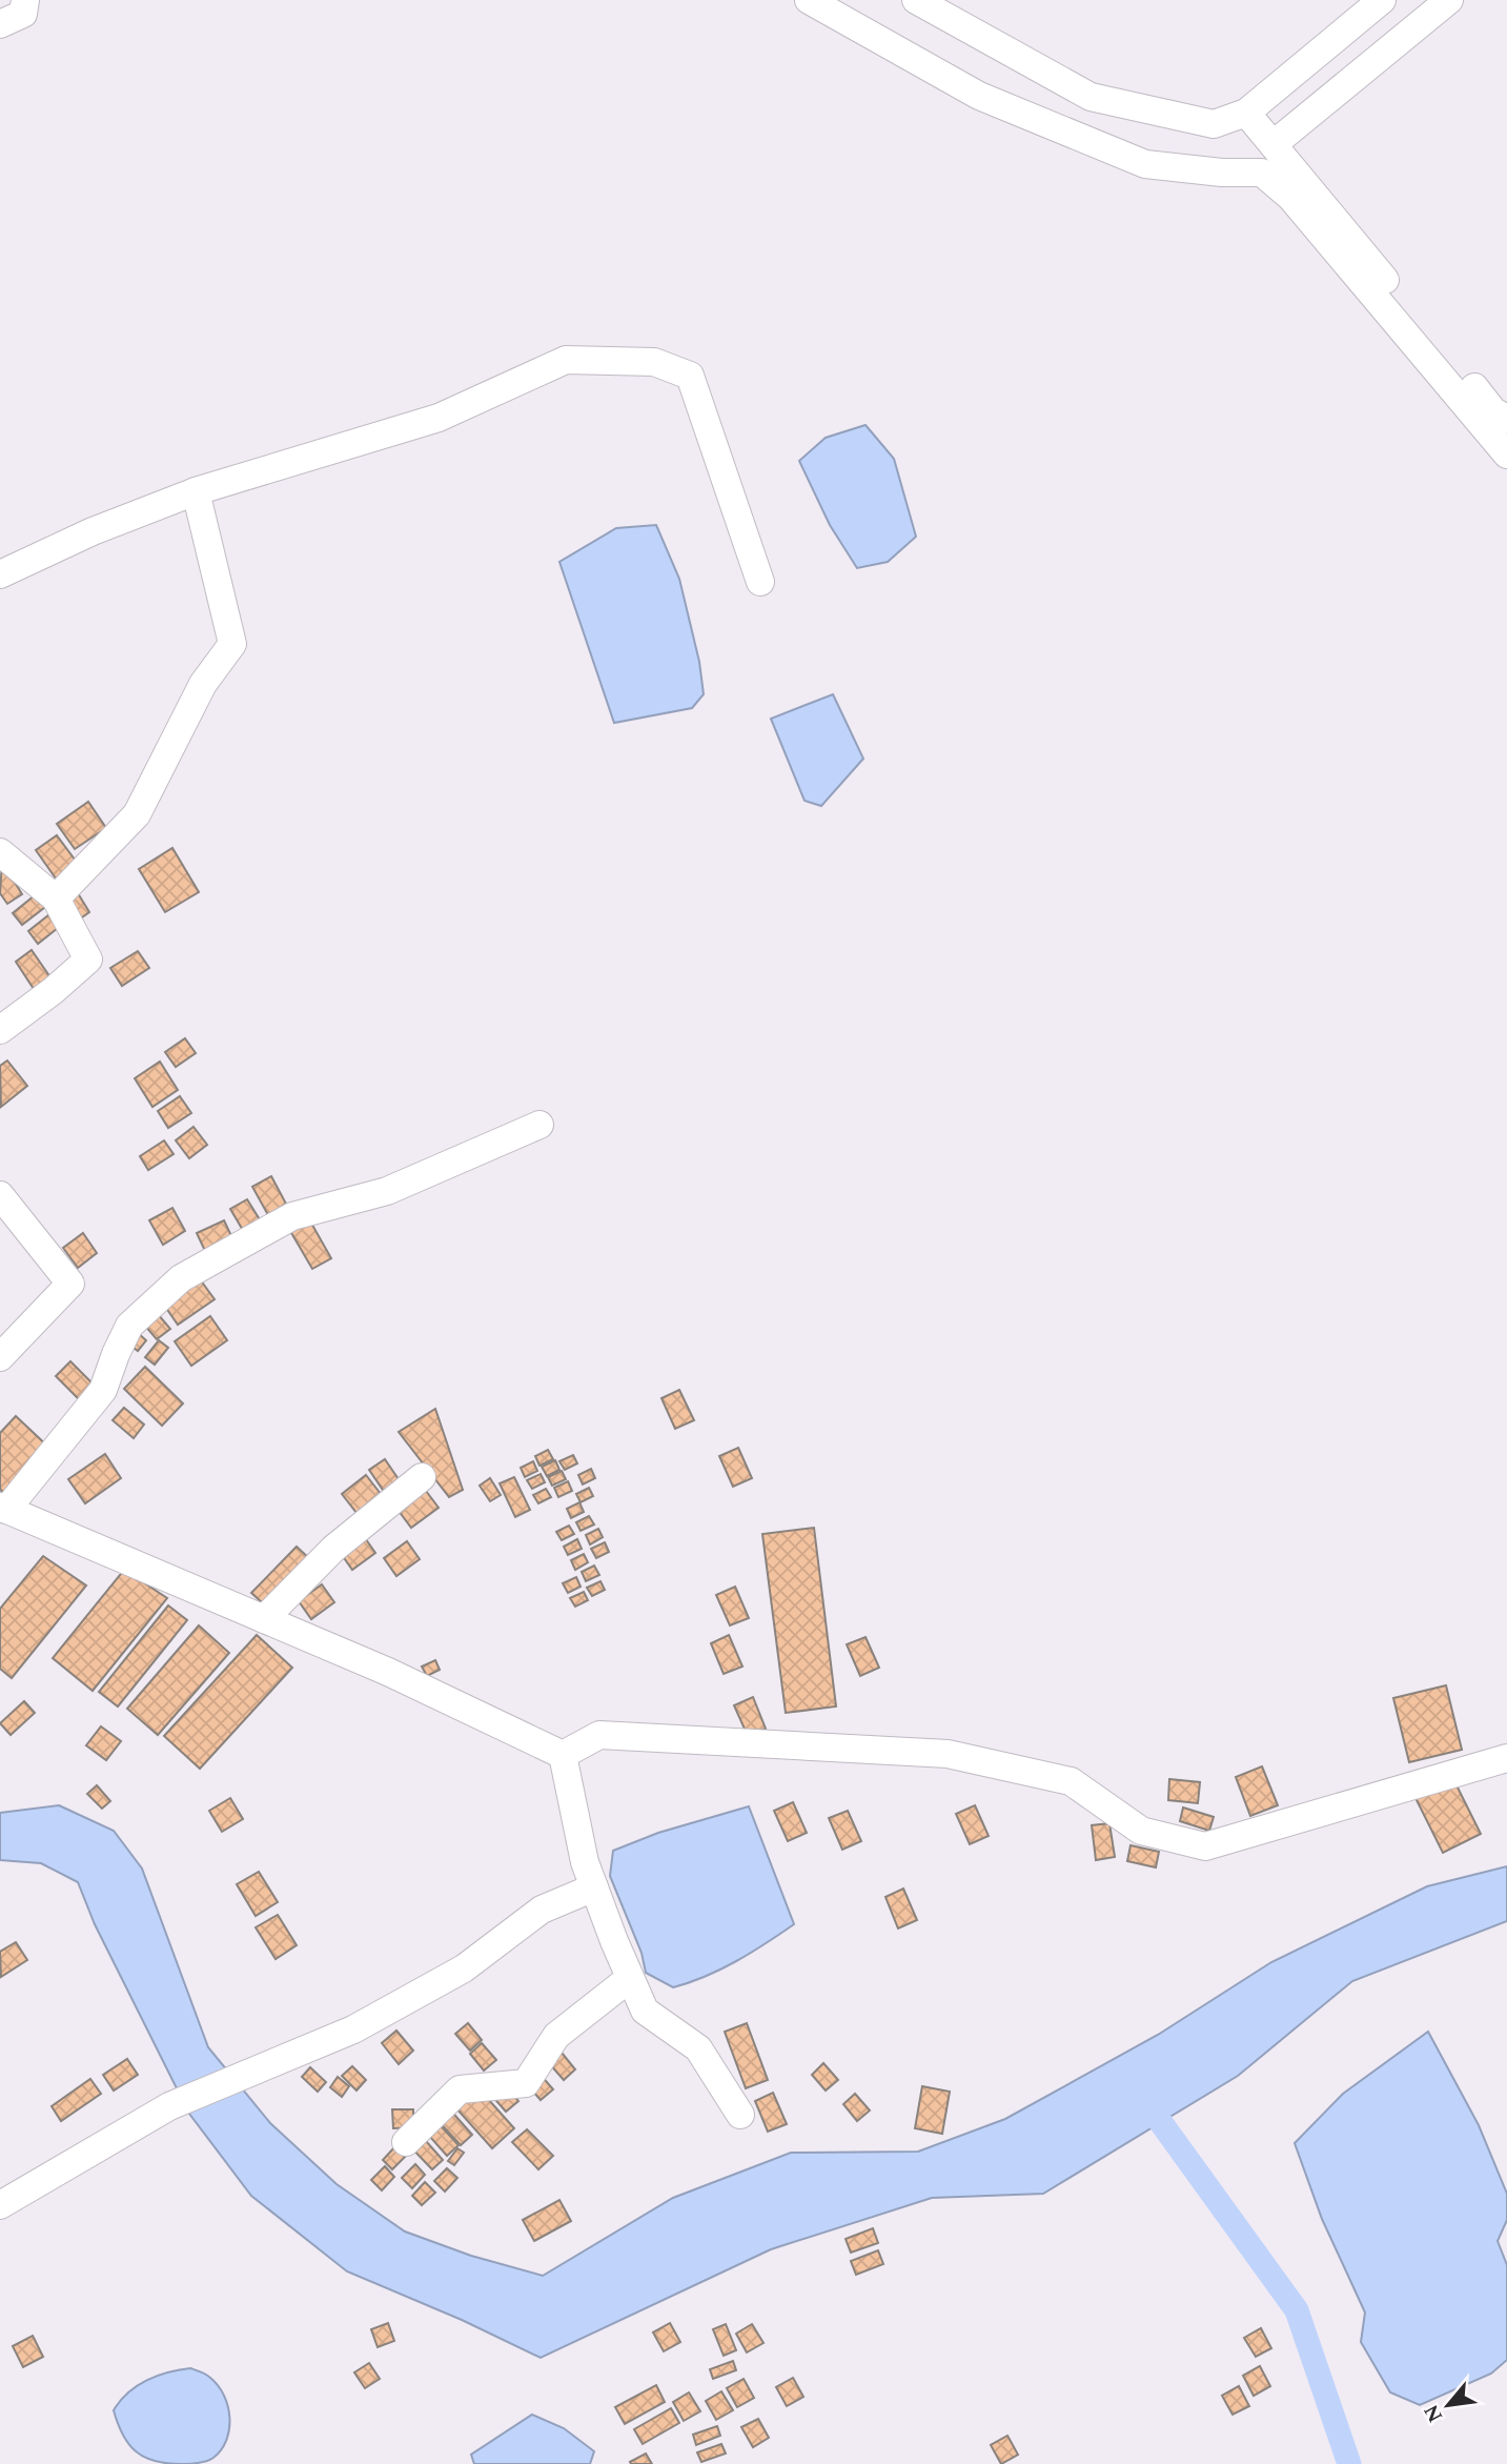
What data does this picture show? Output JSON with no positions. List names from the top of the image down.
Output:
{
  "north": "bottom left"
}
